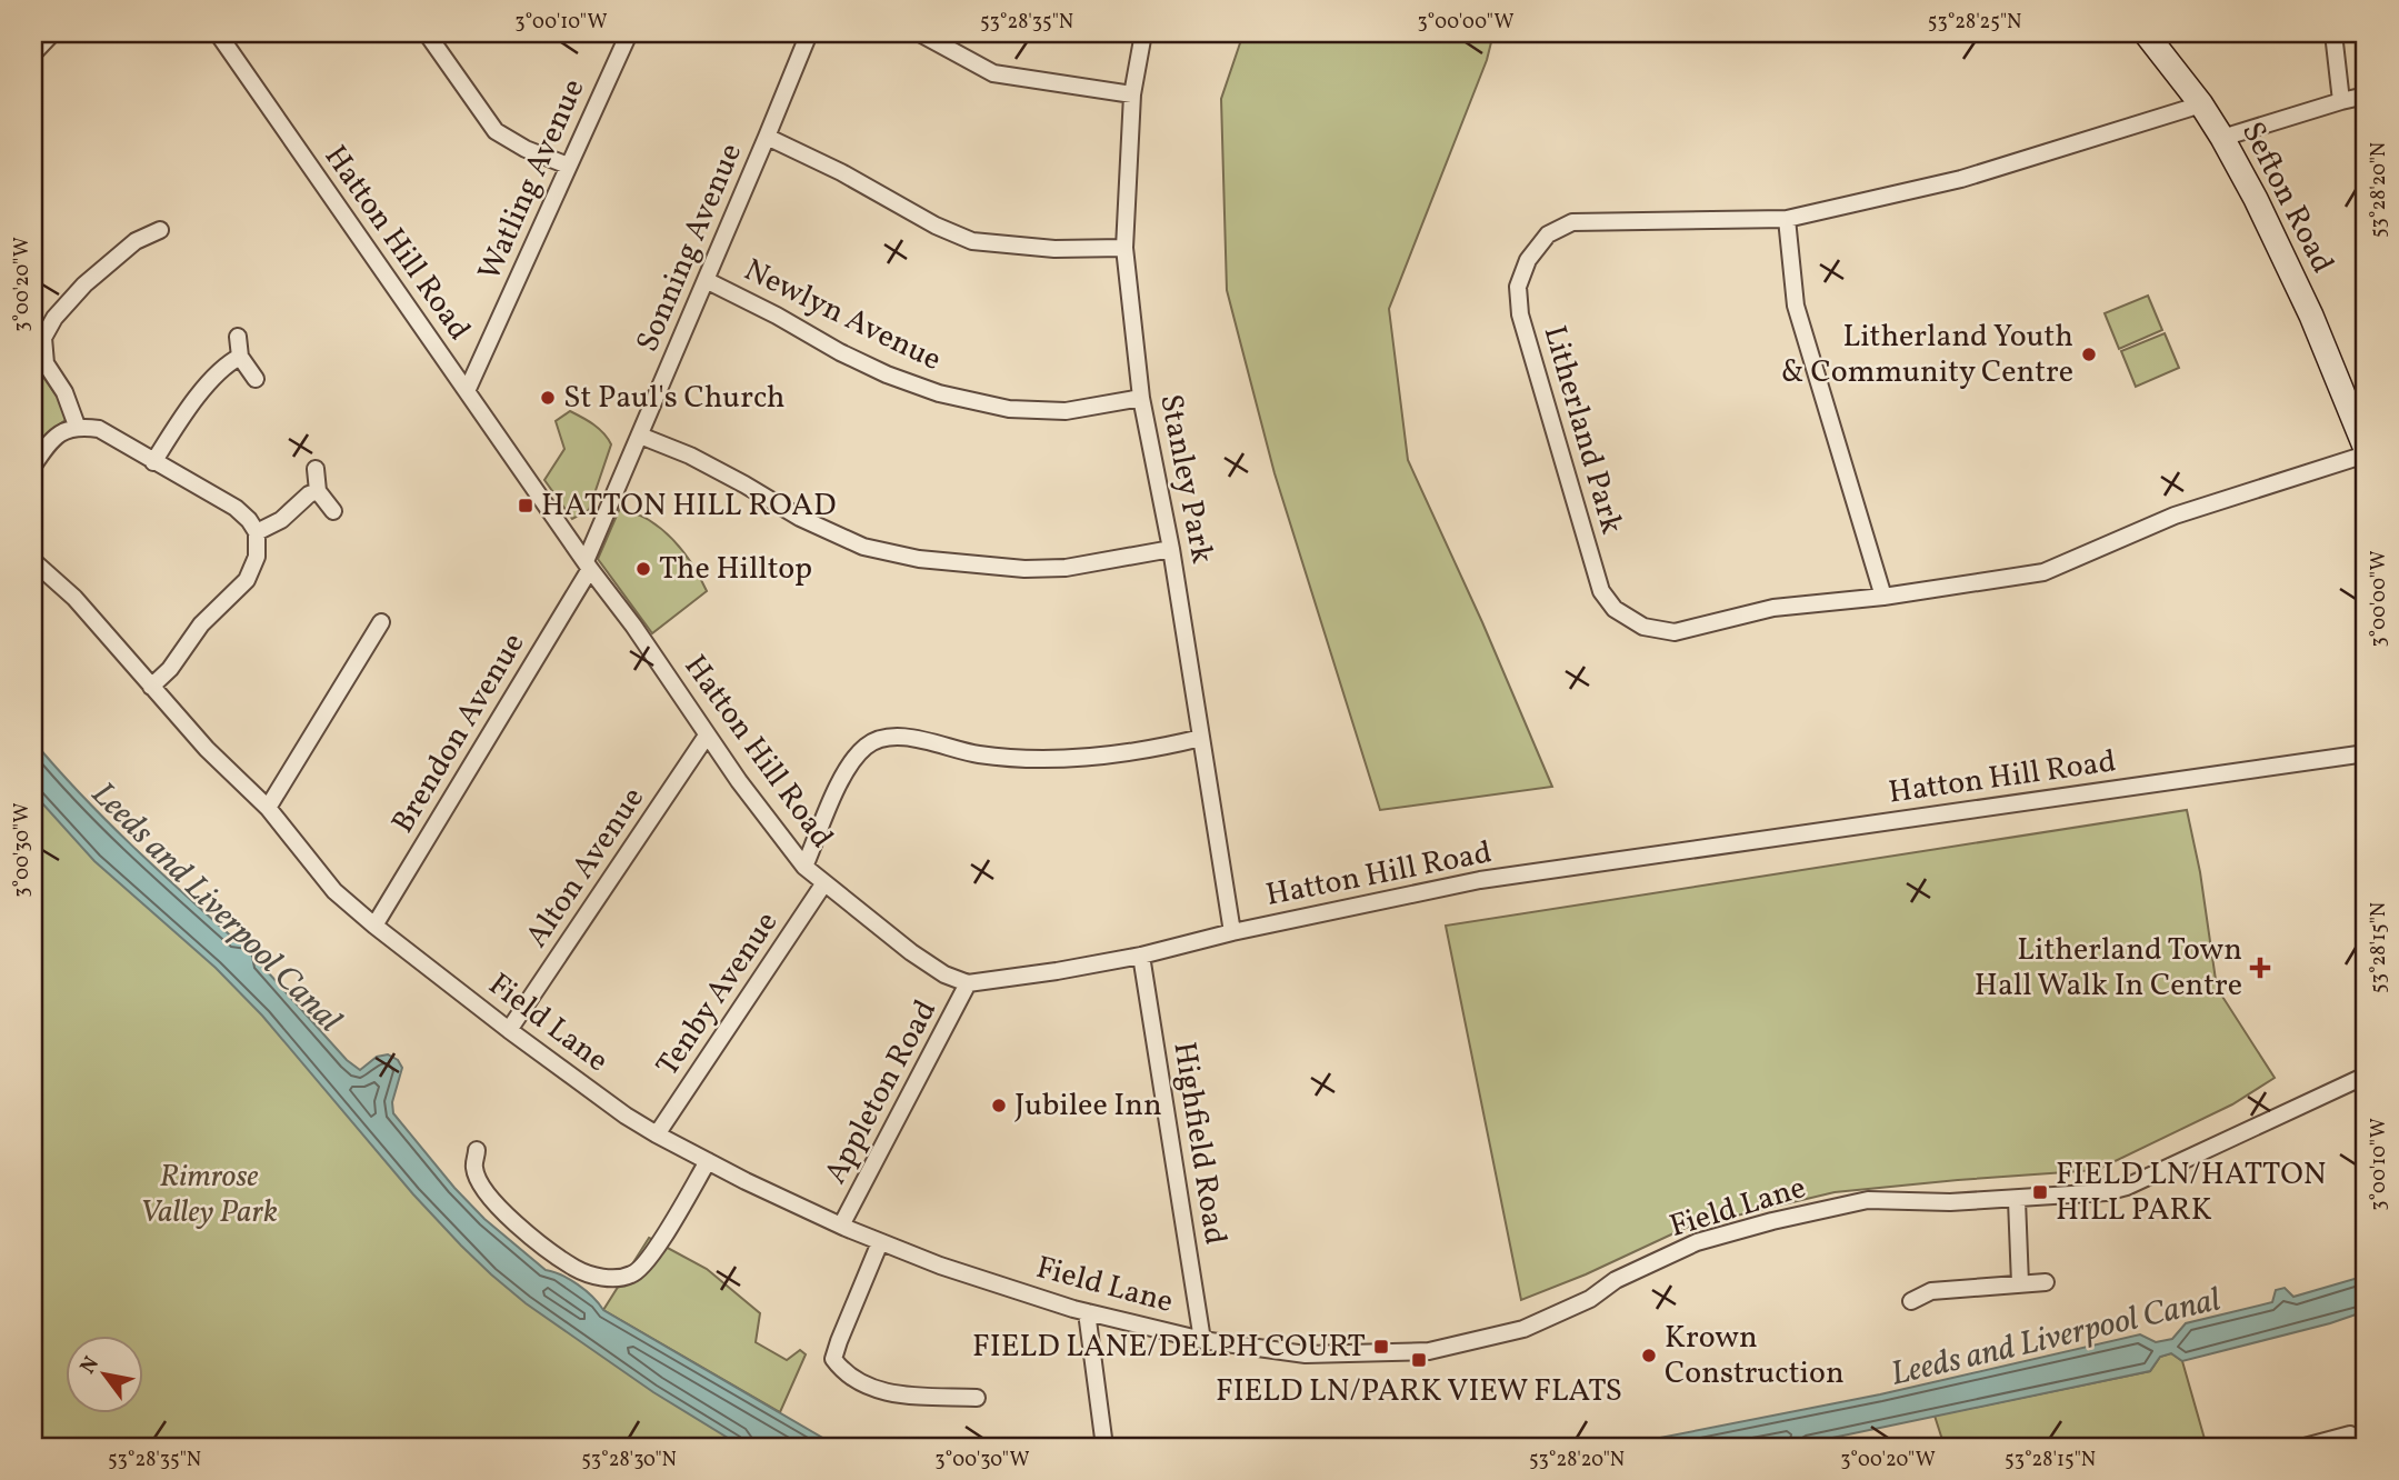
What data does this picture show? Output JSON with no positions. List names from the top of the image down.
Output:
{
  "streets": {
    "main road": ["Sefton Road"],
    "street": [
      "Watling Avenue",
      "Hatton Hill Road",
      "Sonning Avenue",
      "Newlyn Avenue",
      "Litherland Park",
      "Stanley Park",
      "Brendon Avenue",
      "Alton Avenue",
      "Tenby Avenue",
      "Field Lane",
      "Appleton Road",
      "Highfield Road"
    ]
  },
  "crossings": [
    ["Watling Avenue", "Hatton Hill Road"],
    ["Sefton Road", "Litherland Park"],
    ["Hatton Hill Road", "Sonning Avenue"],
    ["Hatton Hill Road", "Stanley Park"],
    ["Hatton Hill Road", "Brendon Avenue"],
    ["Hatton Hill Road", "Alton Avenue"],
    ["Hatton Hill Road", "Tenby Avenue"],
    ["Hatton Hill Road", "Appleton Road"],
    ["Hatton Hill Road", "Highfield Road"],
    ["Sonning Avenue", "Newlyn Avenue"],
    ["Sonning Avenue", "Brendon Avenue"],
    ["Newlyn Avenue", "Stanley Park"],
    ["Brendon Avenue", "Field Lane"],
    ["Alton Avenue", "Field Lane"],
    ["Tenby Avenue", "Field Lane"],
    ["Field Lane", "Appleton Road"],
    ["Field Lane", "Highfield Road"]
  ],
  "water": ["Leeds and Liverpool Canal"],
  "parks": ["Rimrose Valley Park"],
  "places": {
    "other": [
      "Litherland Youth & Community Centre",
      "St Paul's Church",
      "The Hilltop",
      "Jubilee Inn",
      "Krown Construction"
    ],
    "transit": [
      "HATTON HILL ROAD",
      "FIELD LN/HATTON HILL PARK",
      "FIELD LANE/DELPH COURT",
      "FIELD LN/PARK VIEW FLATS"
    ],
    "health": ["Litherland Town Hall Walk In Centre"]
  },
  "north": "top left",
  "coordinates": [
    "3°00'10\"W",
    "53°28'35\"N",
    "3°00'00\"W",
    "53°28'25\"N",
    "53°28'20\"N",
    "3°00'20\"W",
    "3°00'30\"W",
    "53°28'15\"N",
    "53°28'30\"N"
  ]
}
